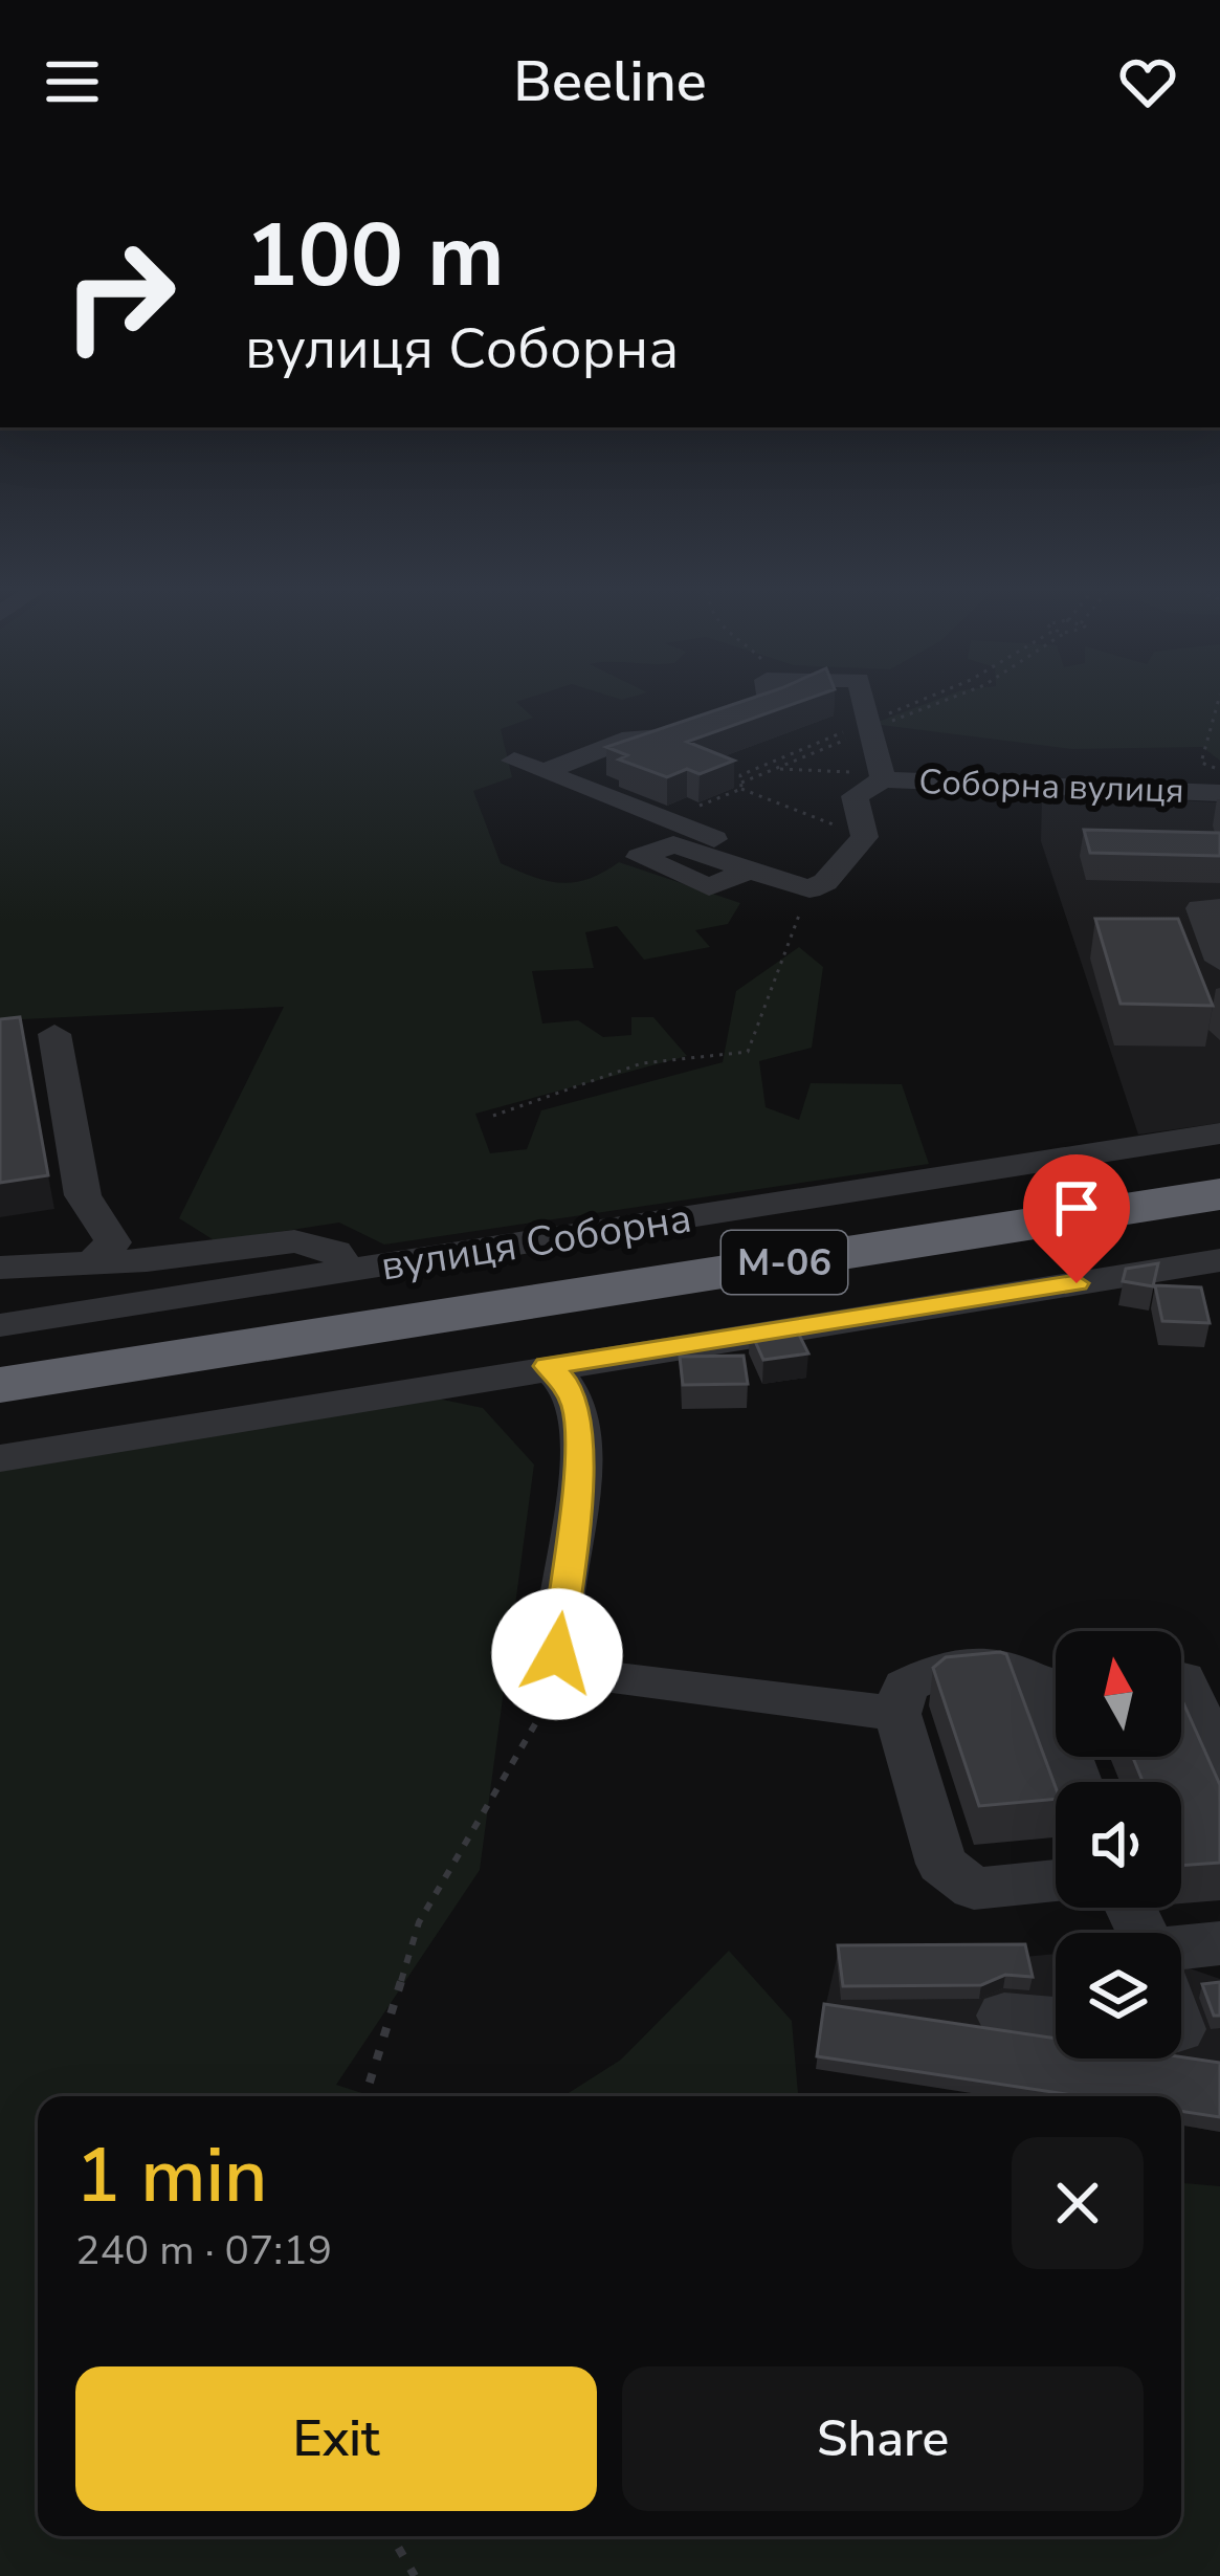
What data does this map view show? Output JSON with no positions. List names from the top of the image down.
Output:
{
  "streets": {
    "highway": ["М-06"],
    "street": ["Соборна вулиця", "вулиця Соборна"]
  },
  "north": "top",
  "page": {
    "header": "Beeline",
    "turn": ["100 m", "вулиця Соборна"],
    "heading": ["1 min", "240 m · 07:19"],
    "buttons": ["Exit", "Share"]
  }
}
